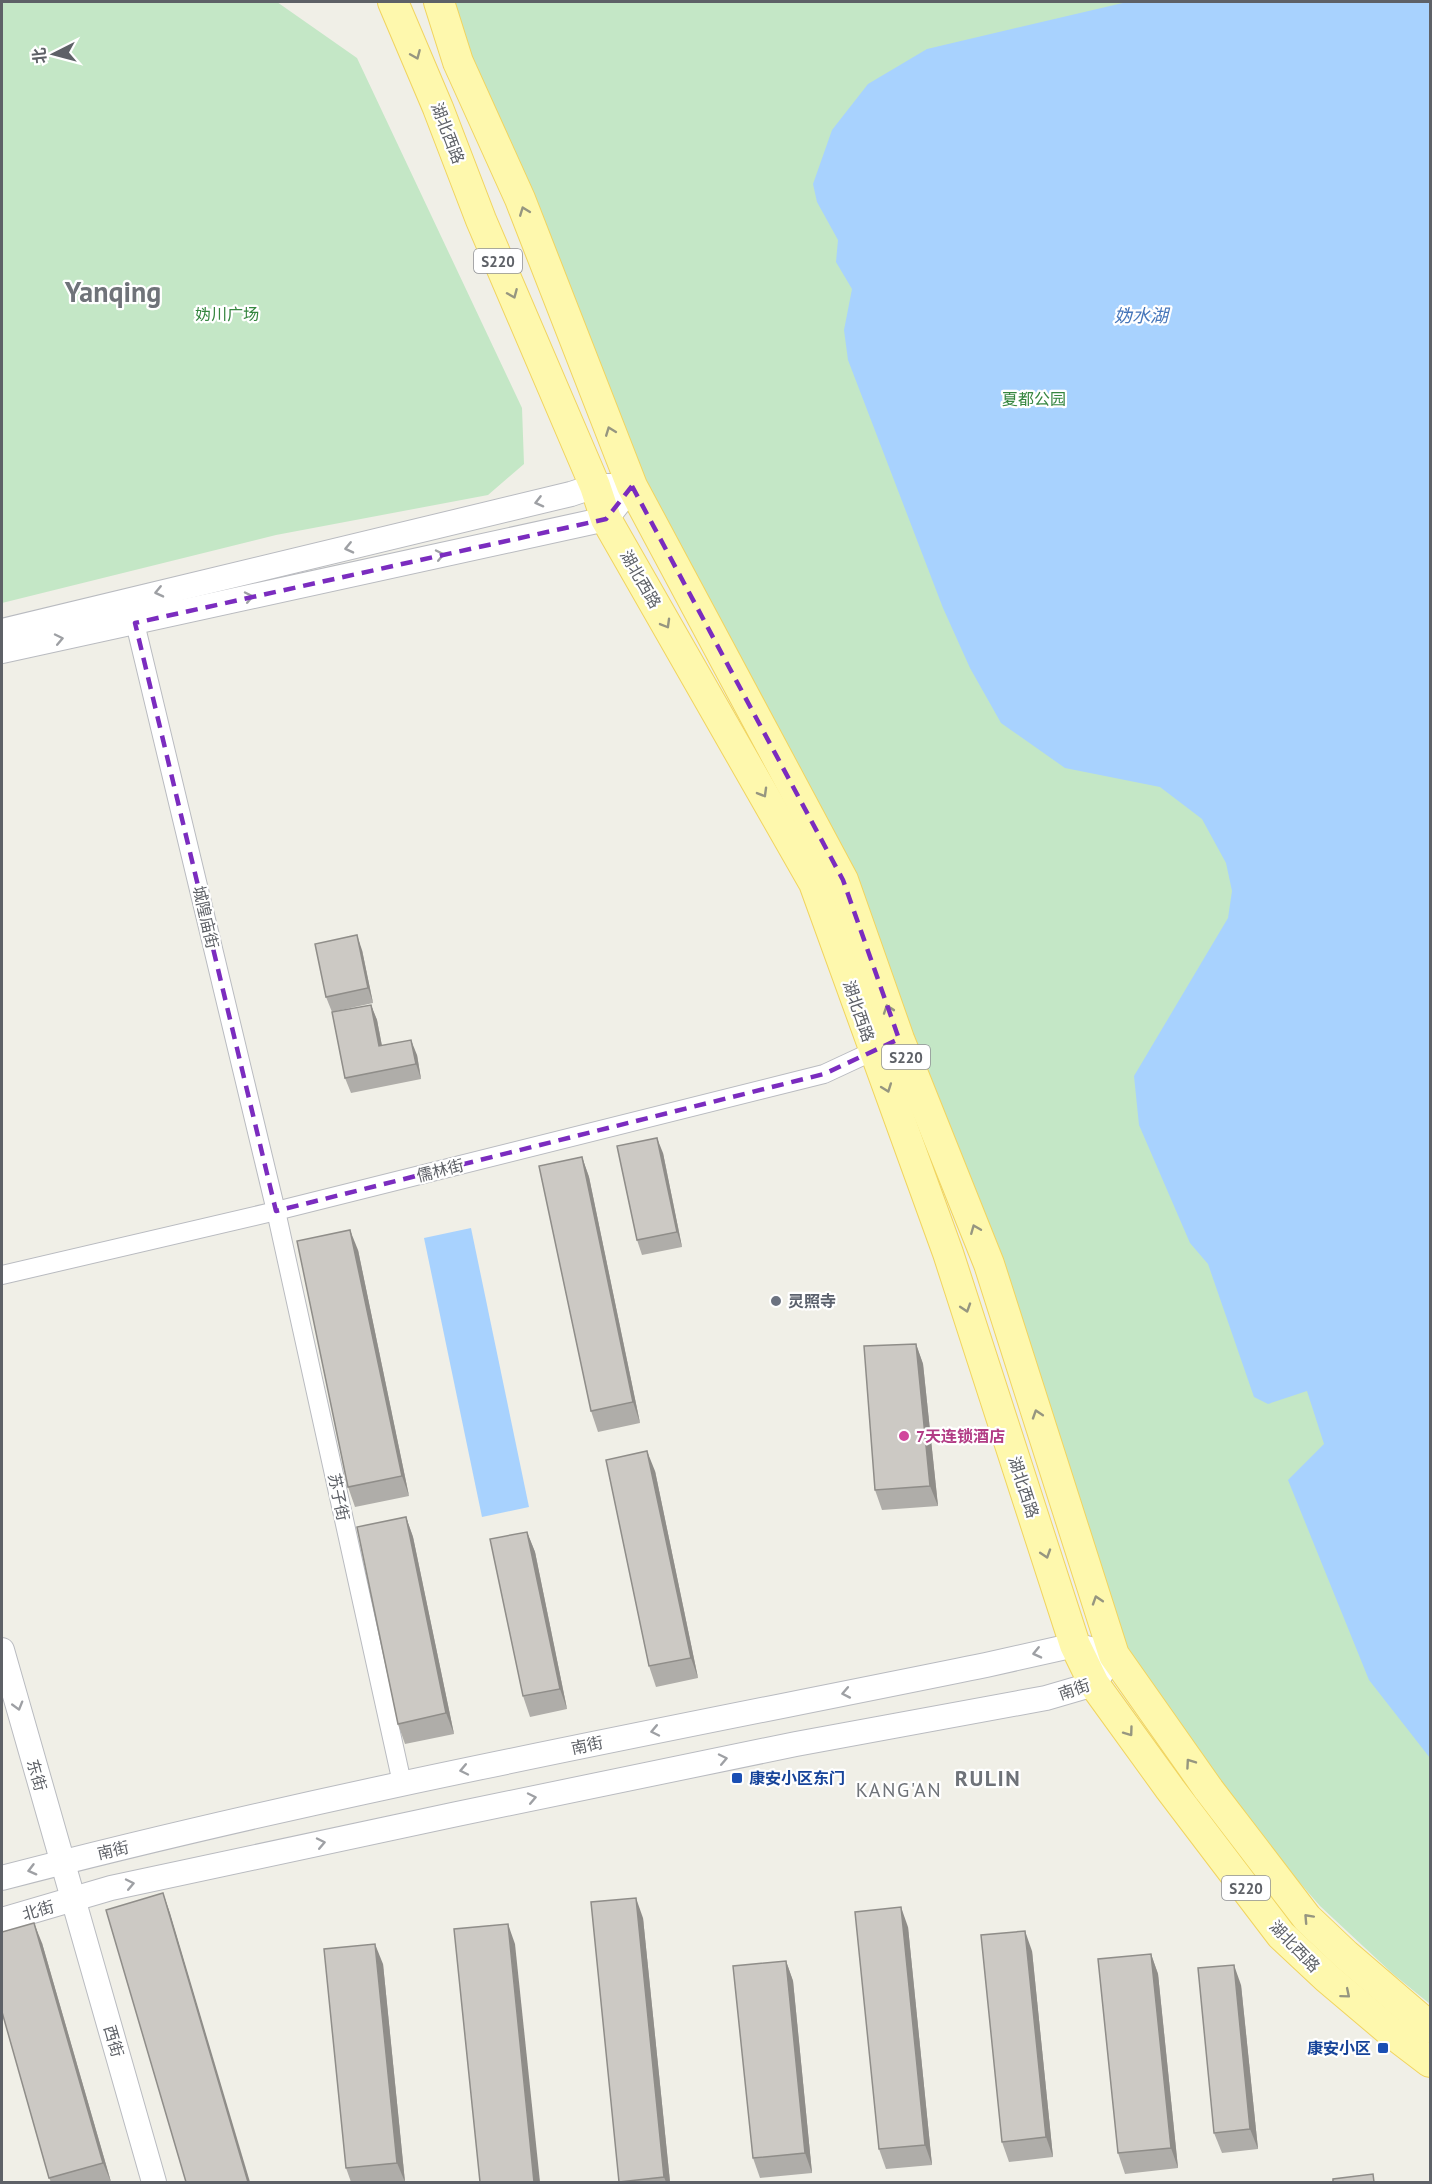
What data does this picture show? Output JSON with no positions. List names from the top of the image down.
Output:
{
  "streets": {
    "main road": ["湖北西路", "S220"],
    "street": [
      "城隍庙街",
      "儒林街",
      "苏子街",
      "南街",
      "东街",
      "北街",
      "西街"
    ]
  },
  "crossings": [
    ["湖北西路", "儒林街"],
    ["湖北西路", "南街"],
    ["城隍庙街", "儒林街"],
    ["城隍庙街", "苏子街"],
    ["儒林街", "苏子街"],
    ["苏子街", "南街"],
    ["南街", "东街"],
    ["南街", "北街"],
    ["南街", "西街"],
    ["东街", "北街"],
    ["东街", "西街"],
    ["北街", "西街"]
  ],
  "one_way": ["东街"],
  "districts": ["Yanqing", "RULIN", "KANG'AN"],
  "water": ["妫水湖"],
  "parks": ["妫川广场", "夏都公园"],
  "places": {
    "other": ["灵照寺", "7天连锁酒店"],
    "transit": ["康安小区东门", "康安小区"]
  },
  "north": "left"
}
